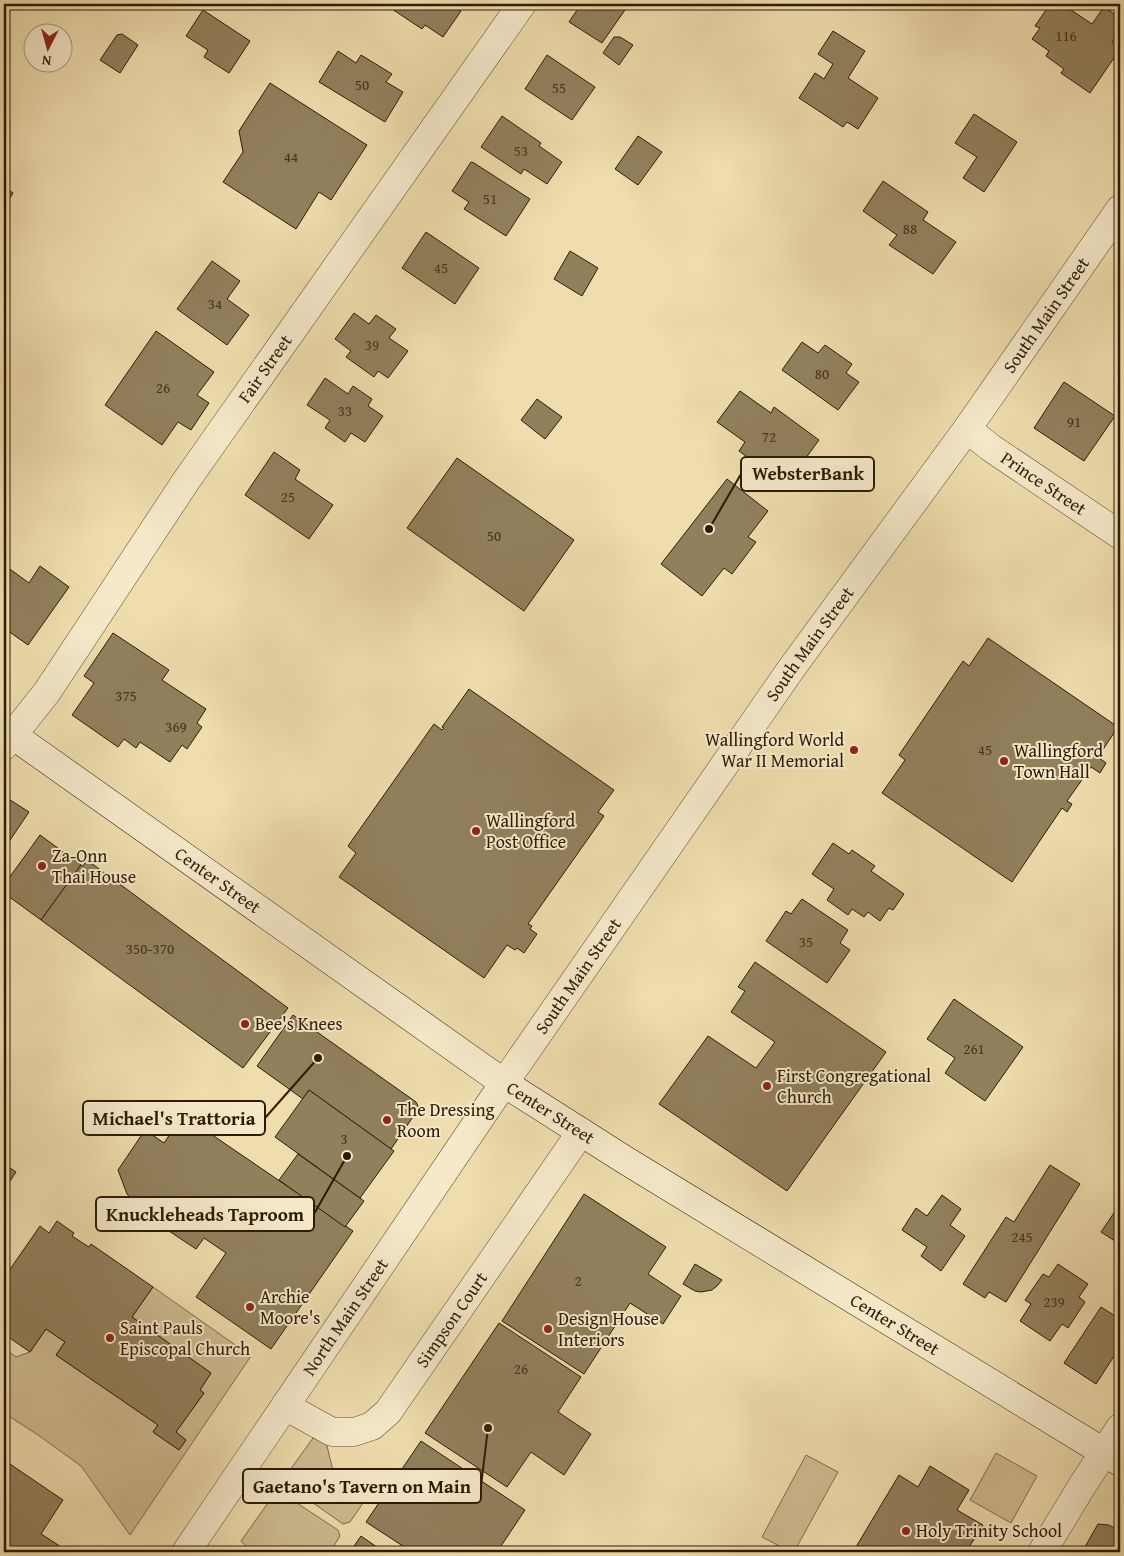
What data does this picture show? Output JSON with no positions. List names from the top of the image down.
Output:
{
  "streets": {
    "street": [
      "South Main Street",
      "Fair Street",
      "Prince Street",
      "Center Street",
      "North Main Street",
      "Simpson Court"
    ]
  },
  "crossings": [
    ["South Main Street", "Prince Street"],
    ["South Main Street", "Center Street"],
    ["South Main Street", "North Main Street"],
    ["Fair Street", "Center Street"],
    ["Center Street", "North Main Street"],
    ["Center Street", "Simpson Court"],
    ["North Main Street", "Simpson Court"]
  ],
  "places": [
    "WebsterBank",
    "Wallingford World War II Memorial",
    "Wallingford Town Hall",
    "Wallingford Post Office",
    "Za-Onn Thai House",
    "Bee's Knees",
    "Michael's Trattoria",
    "First Congregational Church",
    "The Dressing Room",
    "Knuckleheads Taproom",
    "Archie Moore's",
    "Design House Interiors",
    "Saint Pauls Episcopal Church",
    "Gaetano's Tavern on Main",
    "Holy Trinity School"
  ],
  "house_numbers": [
    "116",
    "50",
    "55",
    "53",
    "44",
    "51",
    "88",
    "45",
    "34",
    "39",
    "80",
    "26",
    "33",
    "91",
    "72",
    "25",
    "50",
    "375",
    "369",
    "45",
    "35",
    "350-370",
    "261",
    "3",
    "245",
    "2",
    "239",
    "26"
  ],
  "north": "bottom"
}
